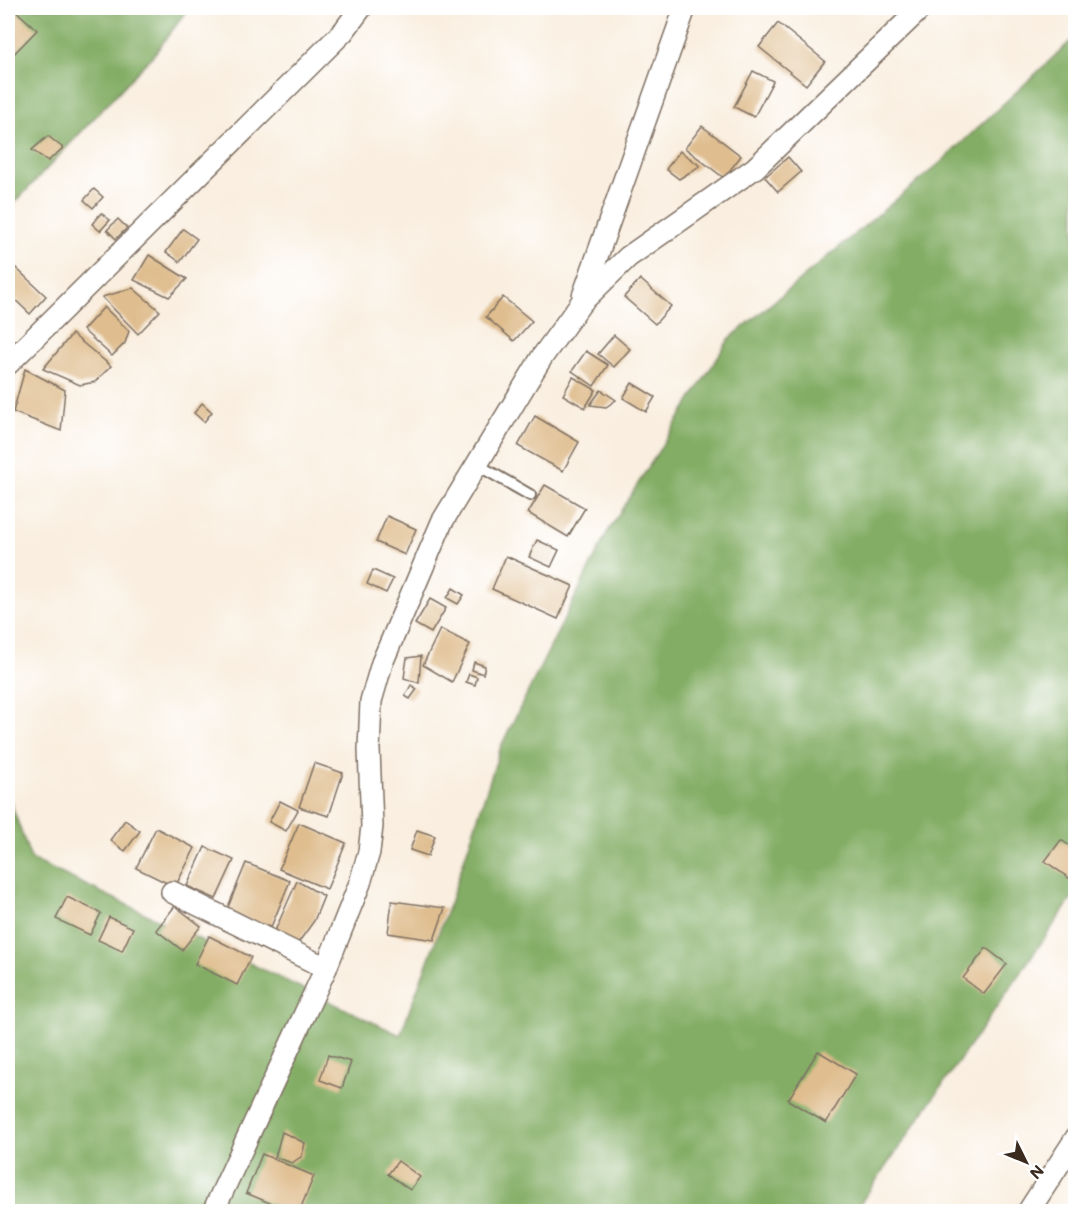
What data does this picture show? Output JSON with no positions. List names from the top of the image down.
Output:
{
  "north": "bottom right"
}
